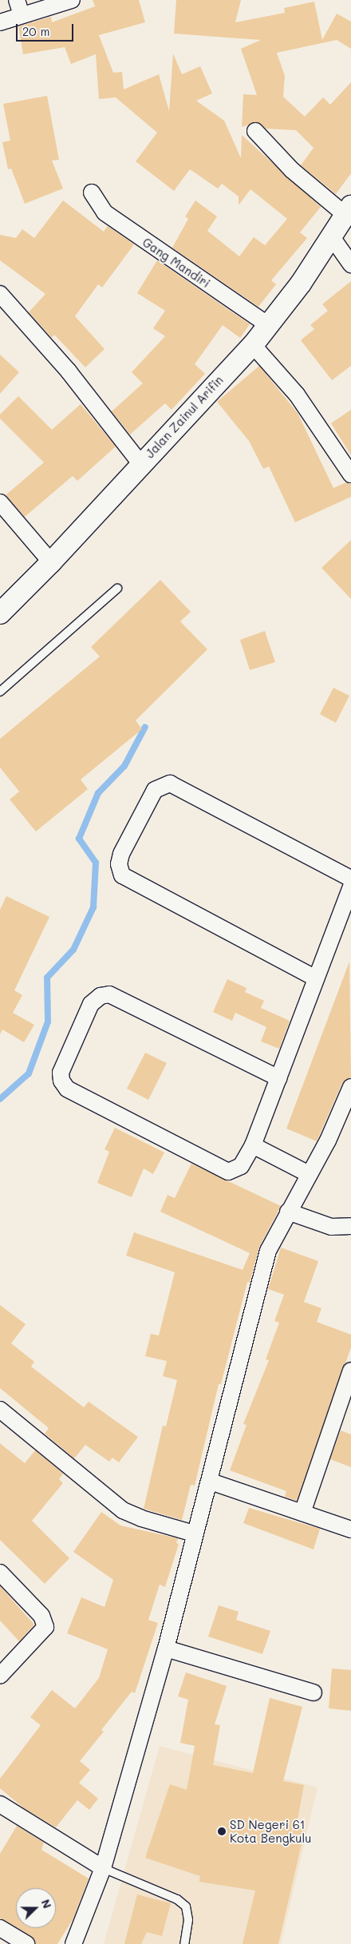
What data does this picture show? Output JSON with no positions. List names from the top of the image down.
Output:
{
  "streets": {
    "street": ["Gang Mandiri", "Jalan Zainul Arifin"]
  },
  "crossings": [
    ["Gang Mandiri", "Jalan Zainul Arifin"]
  ],
  "places": ["SD Negeri 61 Kota Bengkulu"],
  "scale_bar": "20 m",
  "north": "right"
}
